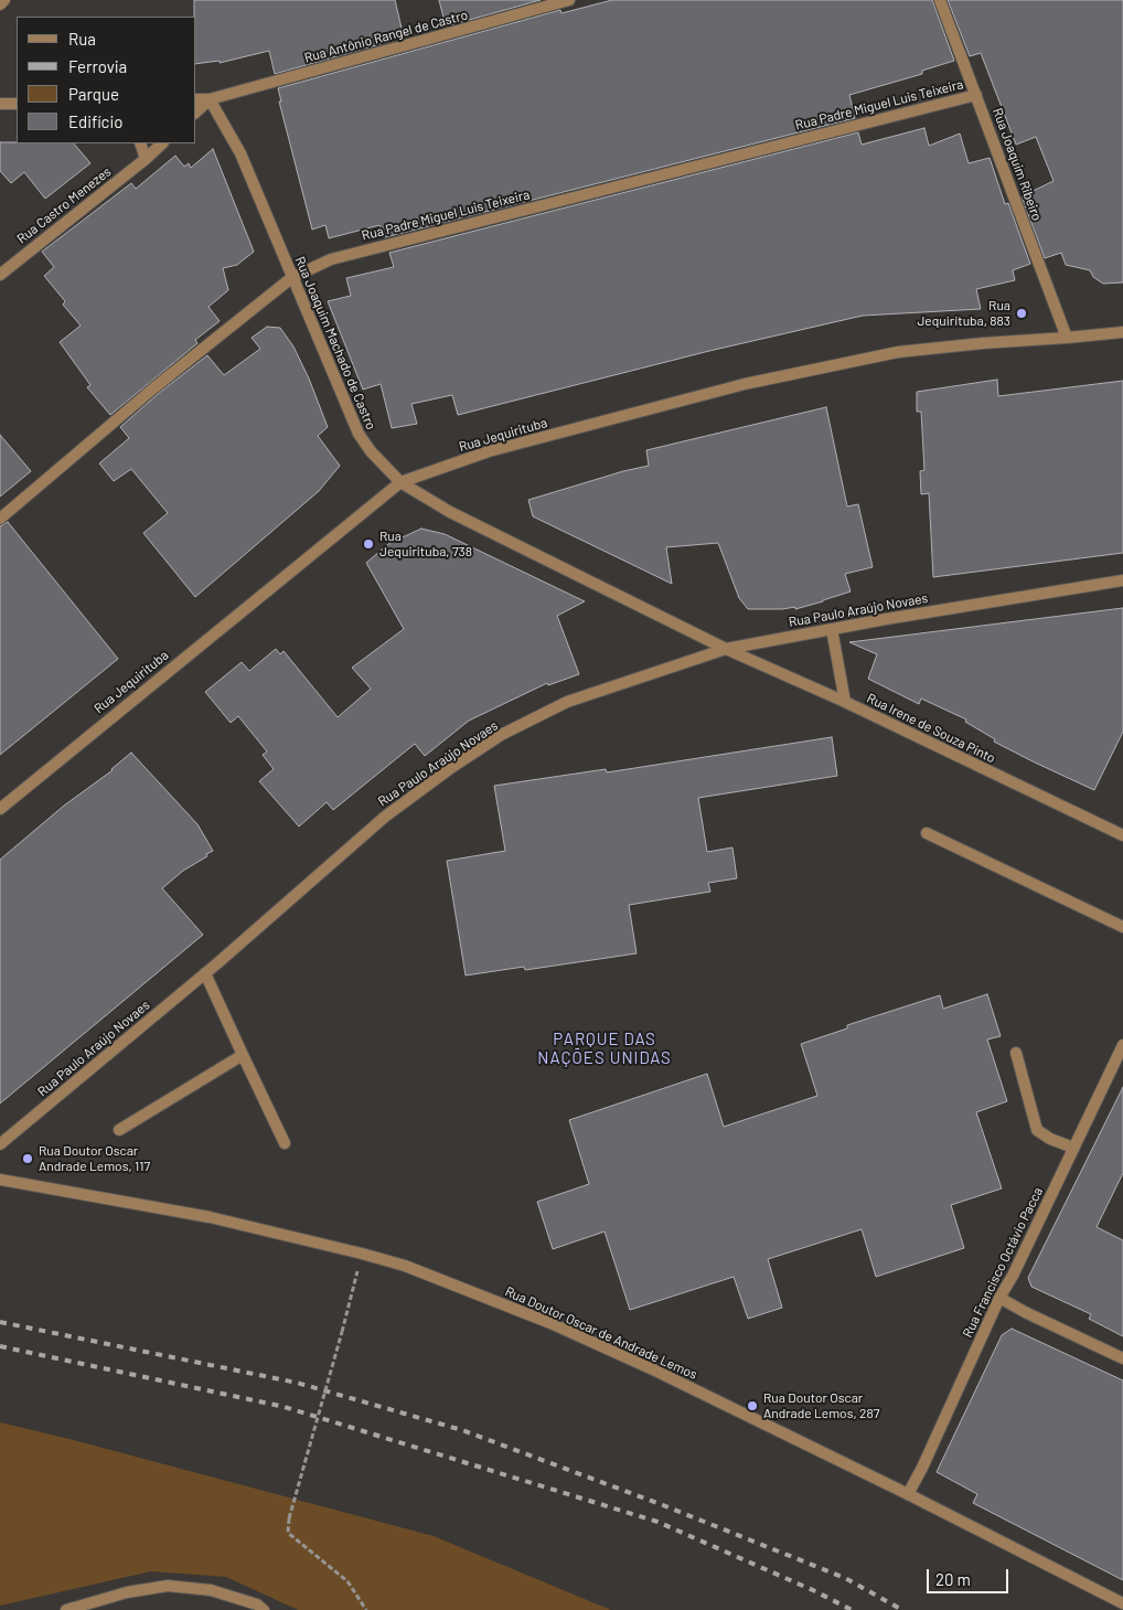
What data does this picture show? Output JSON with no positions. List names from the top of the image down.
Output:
{
  "streets": {
    "street": [
      "Rua Antônio Rangel de Castro",
      "Rua Padre Miguel Luis Teixeira",
      "Rua Joaquim Ribeiro",
      "Rua Castro Menezes",
      "Rua Joaquim Machado de Castro",
      "Rua Jequirituba",
      "Rua Paulo Araújo Novaes",
      "Rua Irene de Souza Pinto",
      "Rua Francisco Octávio Pacca",
      "Rua Doutor Oscar de Andrade Lemos"
    ]
  },
  "crossings": [
    ["Rua Antônio Rangel de Castro", "Rua Joaquim Machado de Castro"],
    ["Rua Padre Miguel Luis Teixeira", "Rua Joaquim Ribeiro"],
    ["Rua Padre Miguel Luis Teixeira", "Rua Joaquim Machado de Castro"],
    ["Rua Joaquim Ribeiro", "Rua Jequirituba"],
    ["Rua Joaquim Machado de Castro", "Rua Jequirituba"],
    ["Rua Joaquim Machado de Castro", "Rua Paulo Araújo Novaes"],
    ["Rua Joaquim Machado de Castro", "Rua Irene de Souza Pinto"],
    ["Rua Paulo Araújo Novaes", "Rua Irene de Souza Pinto"],
    ["Rua Francisco Octávio Pacca", "Rua Doutor Oscar de Andrade Lemos"]
  ],
  "districts": ["PARQUE DAS NAÇÕES UNIDAS"],
  "places": [
    "Rua Jequirituba, 883",
    "Rua Jequirituba, 738",
    "Rua Doutor Oscar Andrade Lemos, 117",
    "Rua Doutor Oscar Andrade Lemos, 287"
  ],
  "legend": [
    "Rua",
    "Ferrovia",
    "Parque",
    "Edifício"
  ],
  "scale_bar": "20 m"
}
